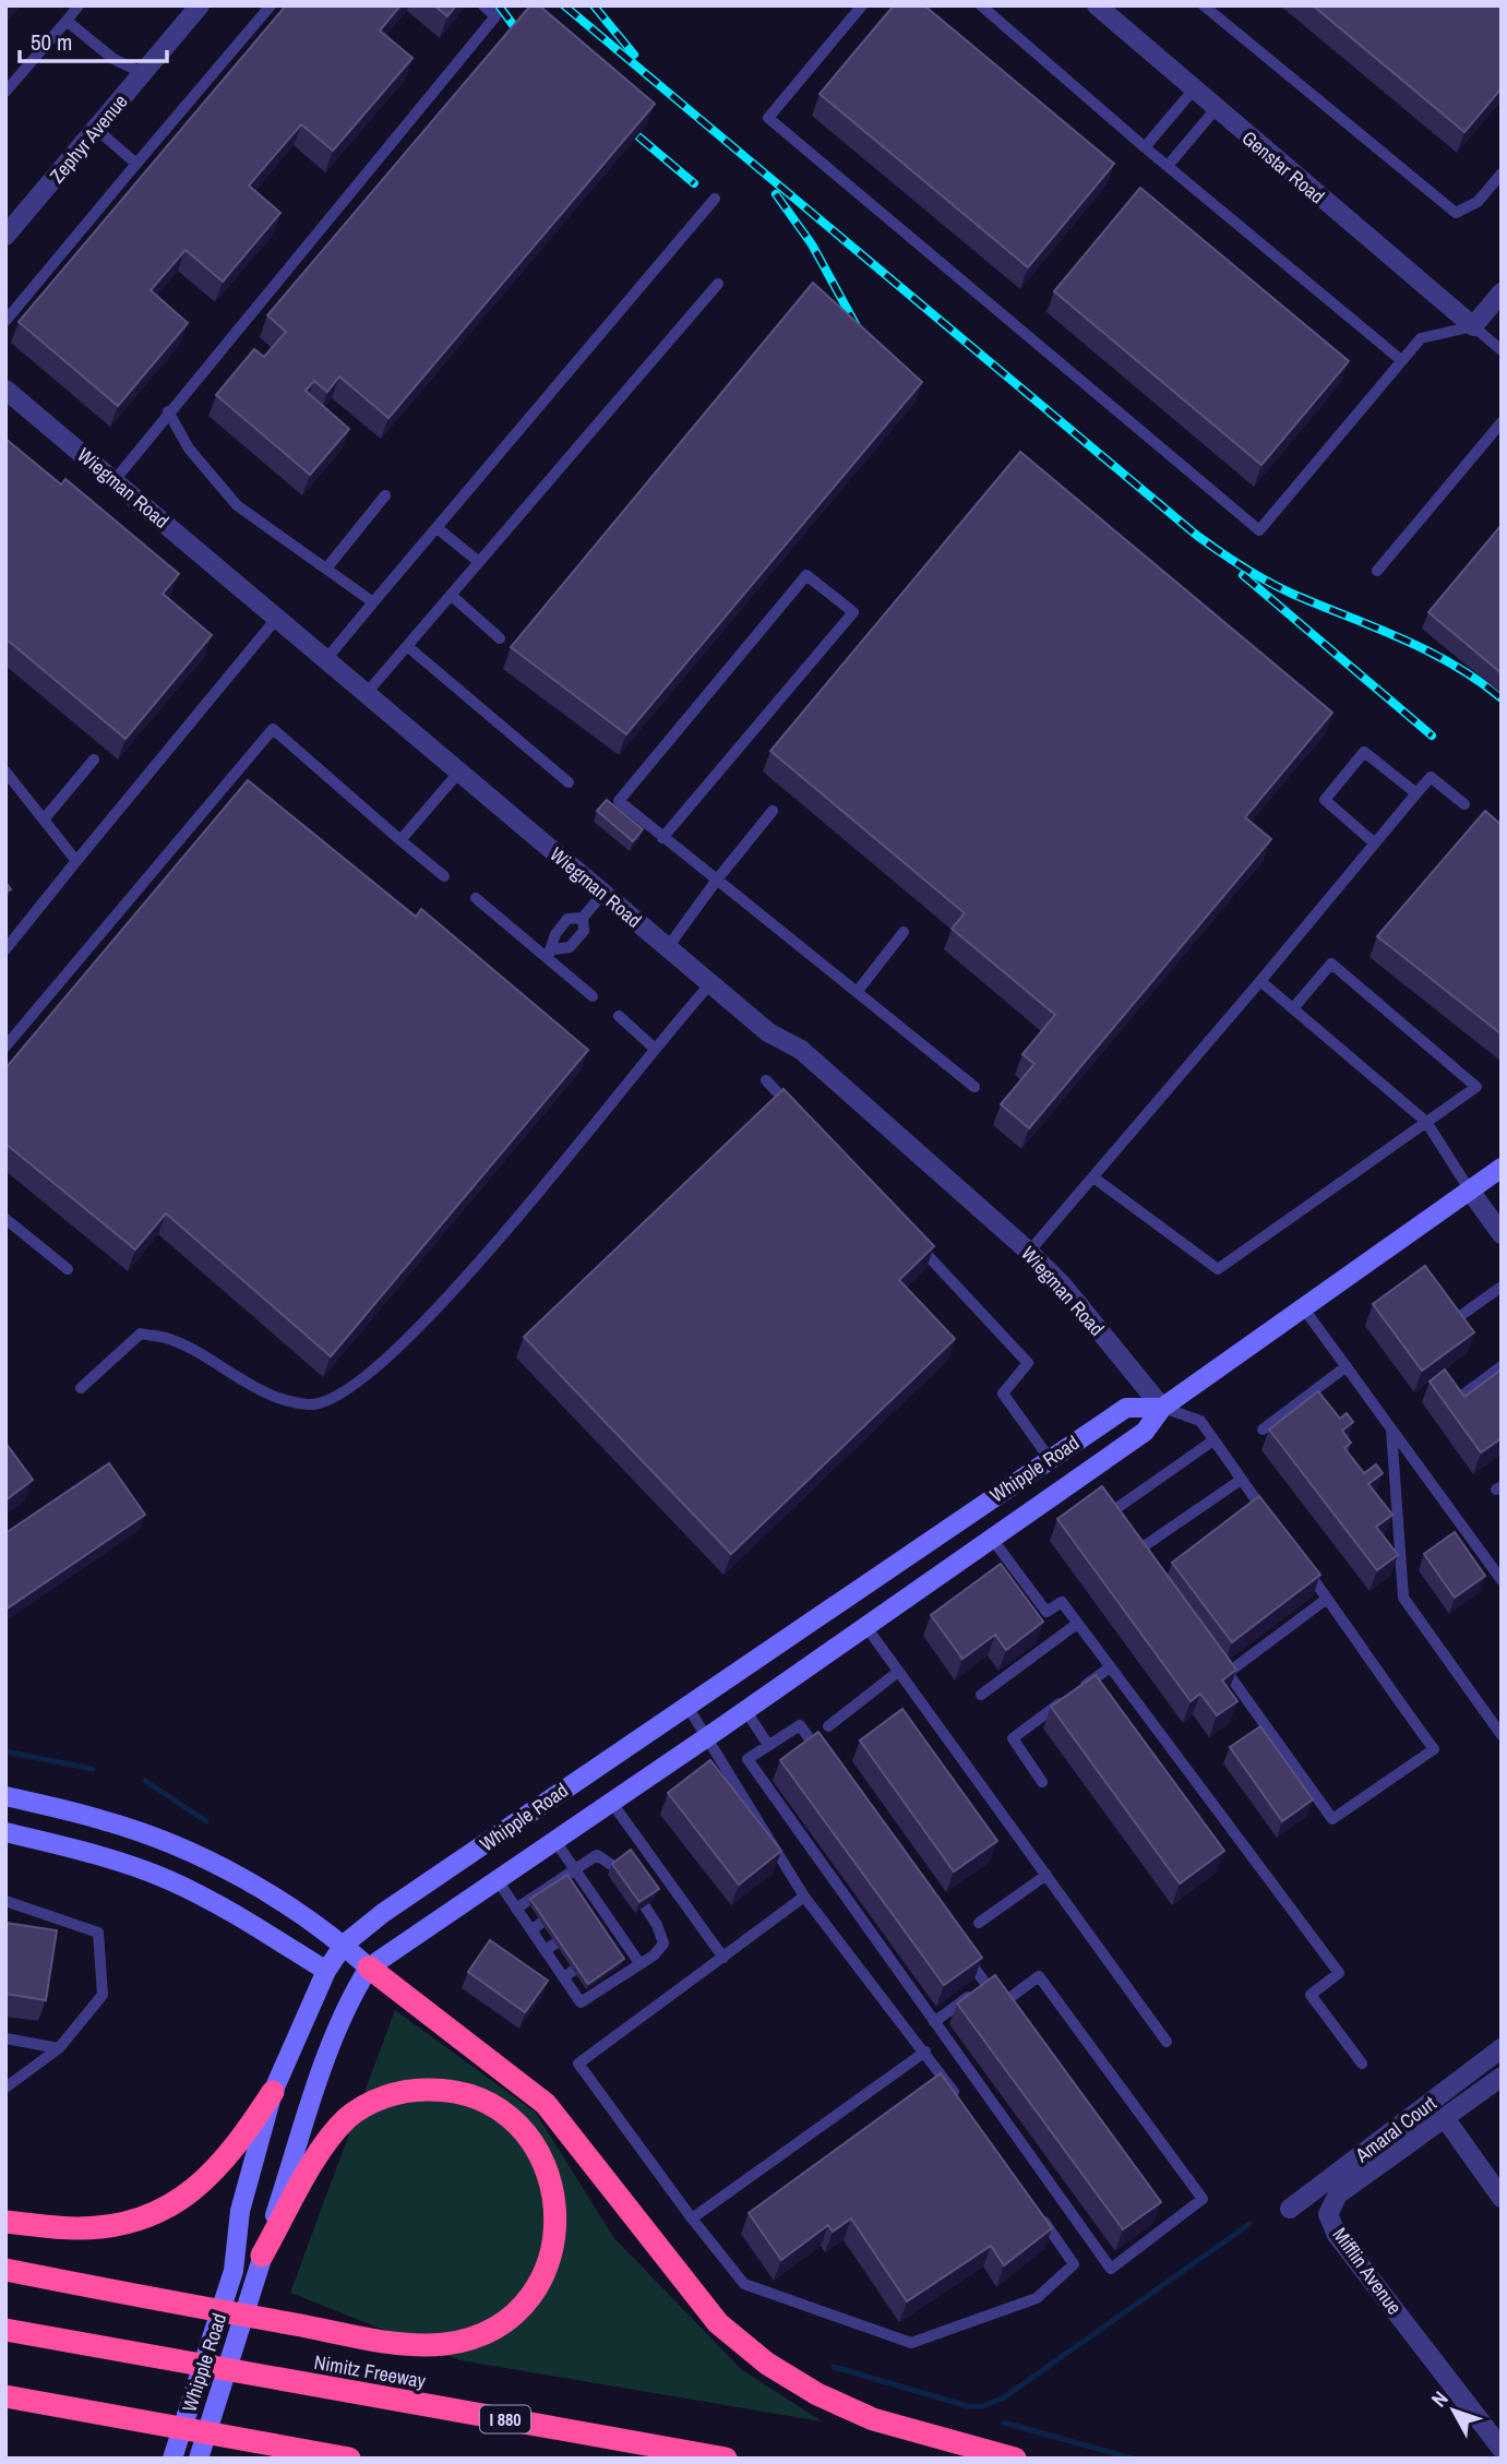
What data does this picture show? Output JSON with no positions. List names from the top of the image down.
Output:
{
  "streets": {
    "highway": ["Nimitz Freeway", "I 880"],
    "main road": ["Whipple Road"],
    "street": [
      "Zephyr Avenue",
      "Genstar Road",
      "Wiegman Road",
      "Amaral Court",
      "Mifflin Avenue"
    ]
  },
  "crossings": [
    ["Wiegman Road", "Whipple Road"]
  ],
  "scale_bar": "50 m",
  "north": "top left"
}
